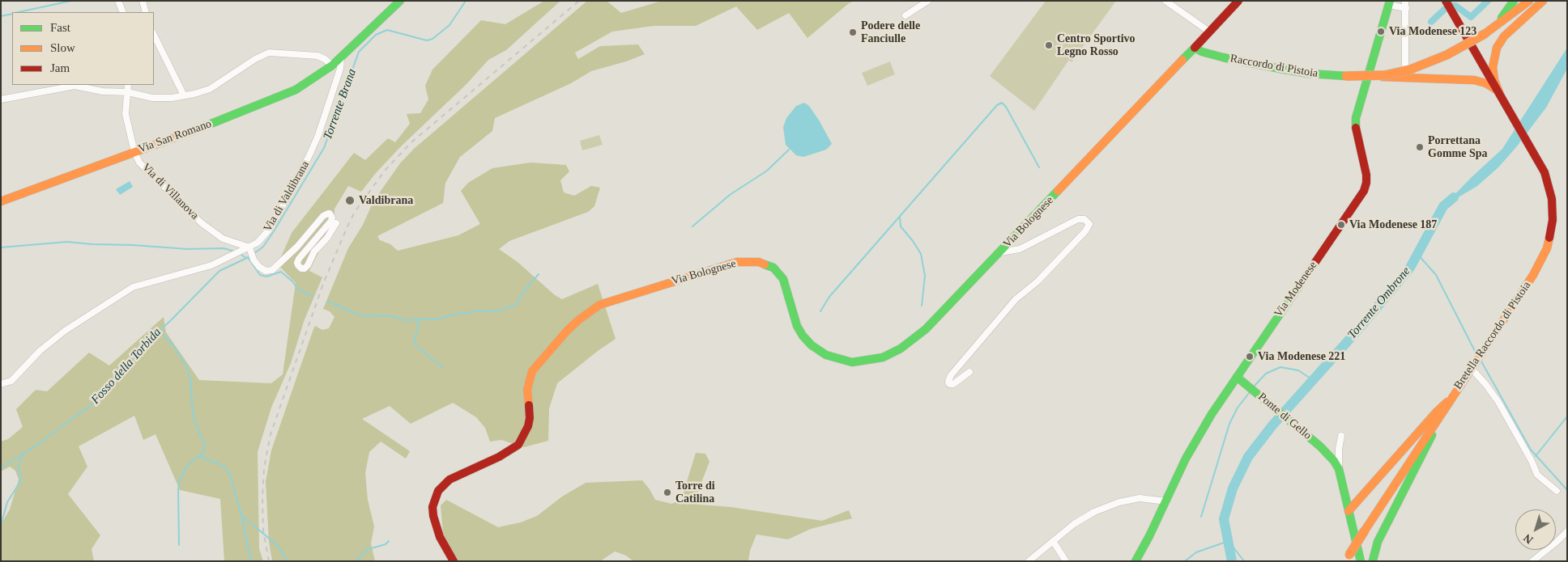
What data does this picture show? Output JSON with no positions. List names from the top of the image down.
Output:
{
  "streets": {
    "main road": [
      "Raccordo di Pistoia",
      "Via San Romano",
      "Via Bolognese",
      "Via Modenese",
      "Bretella Raccordo di Pistoia",
      "Ponte di Gello"
    ],
    "street": ["Via di Villanova", "Via di Valdibrana"]
  },
  "crossings": [
    ["Raccordo di Pistoia", "Via Bolognese"],
    ["Via San Romano", "Via di Villanova"],
    ["Via San Romano", "Via di Valdibrana"],
    ["Via di Villanova", "Via di Valdibrana"],
    ["Via Modenese", "Ponte di Gello"]
  ],
  "water": ["Torrente Brana", "Torrente Ombrone", "Fosso della Torbida"],
  "places": [
    "Via Modenese 123",
    "Podere delle Fanciulle",
    "Centro Sportivo Legno Rosso",
    "Porrettana Gomme Spa",
    "Valdibrana",
    "Via Modenese 187",
    "Via Modenese 221",
    "Torre di Catilina"
  ],
  "legend": ["Fast", "Slow", "Jam"],
  "north": "bottom left"
}
